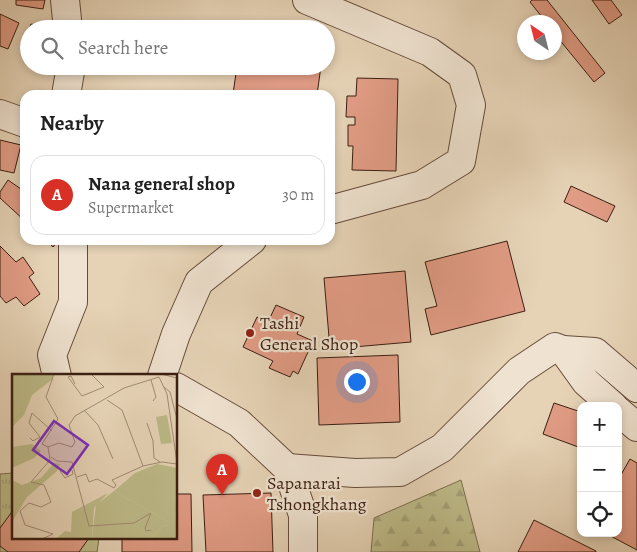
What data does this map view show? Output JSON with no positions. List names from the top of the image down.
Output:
{
  "places": ["Tashi General Shop", "Sapanarai Tshongkhang"],
  "north": "top left",
  "page": {
    "search": "Search here",
    "heading": "Nearby",
    "list": [
      {
        "mark": "A",
        "name": "Nana general shop",
        "note": "Supermarket",
        "value": "30 m"
      }
    ],
    "map_buttons": ["+", "−"],
    "pins": "A"
  }
}
